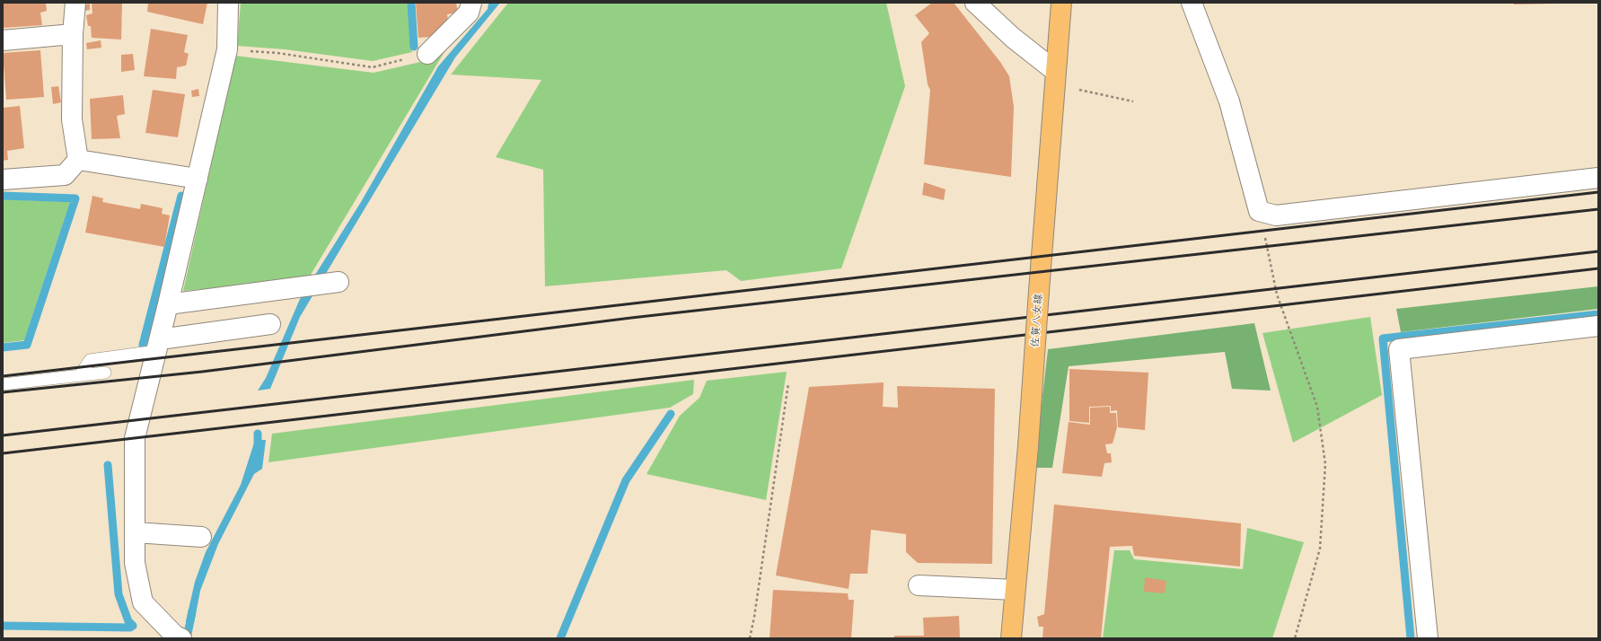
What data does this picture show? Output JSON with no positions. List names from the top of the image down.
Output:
{
  "streets": {
    "main road": ["佐賀八女線"]
  }
}
